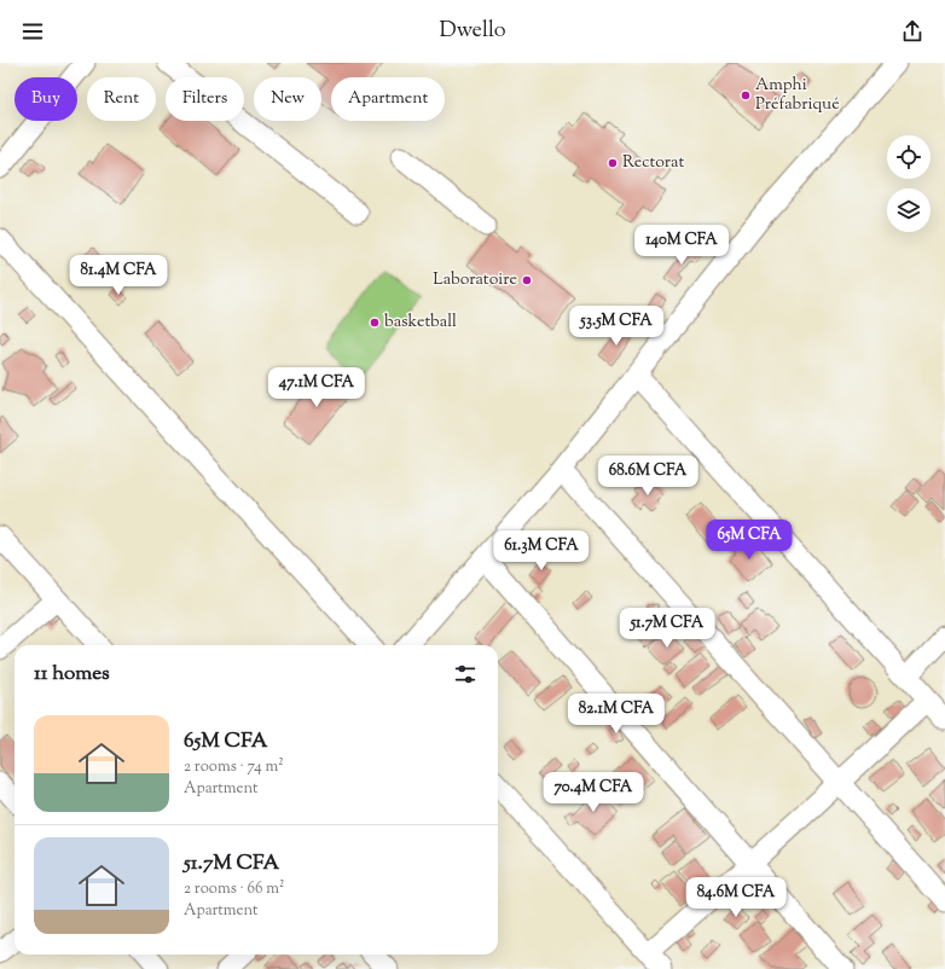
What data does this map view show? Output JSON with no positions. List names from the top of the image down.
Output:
{
  "places": [
    "Amphi Préfabriqué",
    "Rectorat",
    "Laboratoire",
    "basketball"
  ],
  "page": {
    "header": "Dwello",
    "chip": [
      "Buy",
      "Rent",
      "Filters",
      "New",
      "Apartment"
    ],
    "price": [
      "140M CFA",
      "81.4M CFA",
      "53.5M CFA",
      "47.1M CFA",
      "68.6M CFA",
      "65M CFA",
      "61.3M CFA",
      "51.7M CFA",
      "82.1M CFA",
      "70.4M CFA",
      "84.6M CFA"
    ],
    "heading": "11 homes",
    "list": [
      {
        "name": "65M CFA",
        "note": "2 rooms · 74 m² · Apartment"
      },
      {
        "name": "51.7M CFA",
        "note": "2 rooms · 66 m² · Apartment"
      }
    ]
  }
}
